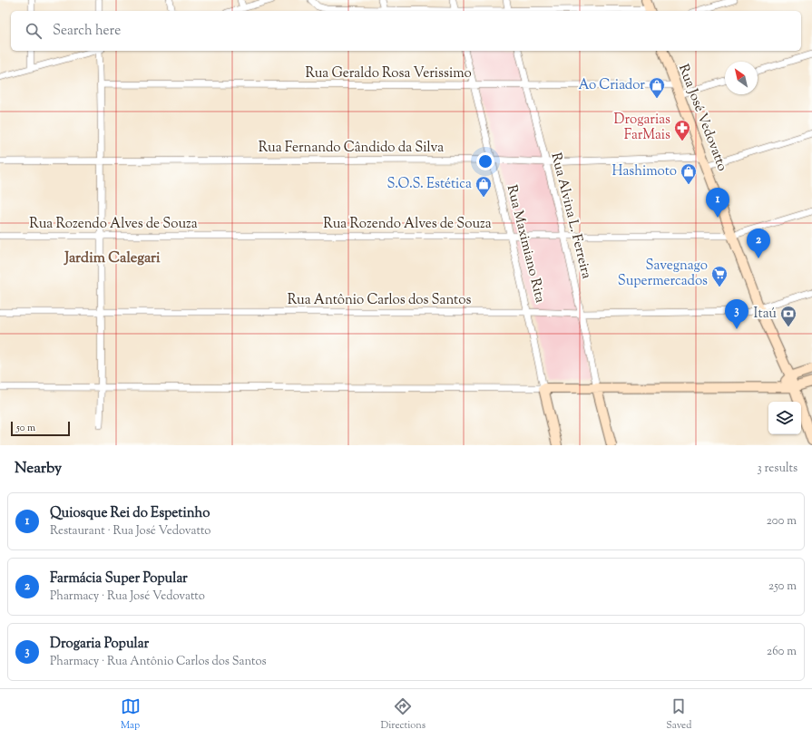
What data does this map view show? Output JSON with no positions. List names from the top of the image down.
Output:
{
  "streets": {
    "street": [
      "Rua Geraldo Rosa Verissimo",
      "Rua José Vedovatto",
      "Rua Fernando Cândido da Silva",
      "Rua Alvina L. Ferreira",
      "Rua Rozendo Alves de Souza",
      "Rua Maximiano Rita",
      "Rua Antônio Carlos dos Santos"
    ]
  },
  "crossings": [
    ["Rua Geraldo Rosa Verissimo", "Rua José Vedovatto"],
    ["Rua Geraldo Rosa Verissimo", "Rua Alvina L. Ferreira"],
    ["Rua Geraldo Rosa Verissimo", "Rua Maximiano Rita"],
    ["Rua José Vedovatto", "Rua Fernando Cândido da Silva"],
    ["Rua José Vedovatto", "Rua Rozendo Alves de Souza"],
    ["Rua José Vedovatto", "Rua Antônio Carlos dos Santos"],
    ["Rua Fernando Cândido da Silva", "Rua Alvina L. Ferreira"],
    ["Rua Fernando Cândido da Silva", "Rua Maximiano Rita"],
    ["Rua Alvina L. Ferreira", "Rua Rozendo Alves de Souza"],
    ["Rua Alvina L. Ferreira", "Rua Antônio Carlos dos Santos"],
    ["Rua Rozendo Alves de Souza", "Rua Maximiano Rita"],
    ["Rua Maximiano Rita", "Rua Antônio Carlos dos Santos"]
  ],
  "districts": ["Jardim Calegari"],
  "places": {
    "shop": ["Ao Criador", "Hashimoto", "S.O.S. Estética"],
    "pharmacy": ["Drogarias FarMais"],
    "supermarket": ["Savegnago Supermercados"],
    "bank": ["Itaú"]
  },
  "scale_bar": "50 m",
  "north": "top left",
  "page": {
    "search": "Search here",
    "pins": ["1", "2", "3"],
    "scale": "50 m",
    "heading": ["Nearby", "3 results"],
    "list": [
      {
        "mark": "1",
        "name": "Quiosque Rei do Espetinho",
        "note": "Restaurant · Rua José Vedovatto",
        "value": "200 m"
      },
      {
        "mark": "2",
        "name": "Farmácia Super Popular",
        "note": "Pharmacy · Rua José Vedovatto",
        "value": "250 m"
      },
      {
        "mark": "3",
        "name": "Drogaria Popular",
        "note": "Pharmacy · Rua Antônio Carlos dos Santos",
        "value": "260 m"
      }
    ],
    "nav": ["Map", "Directions", "Saved"]
  }
}
